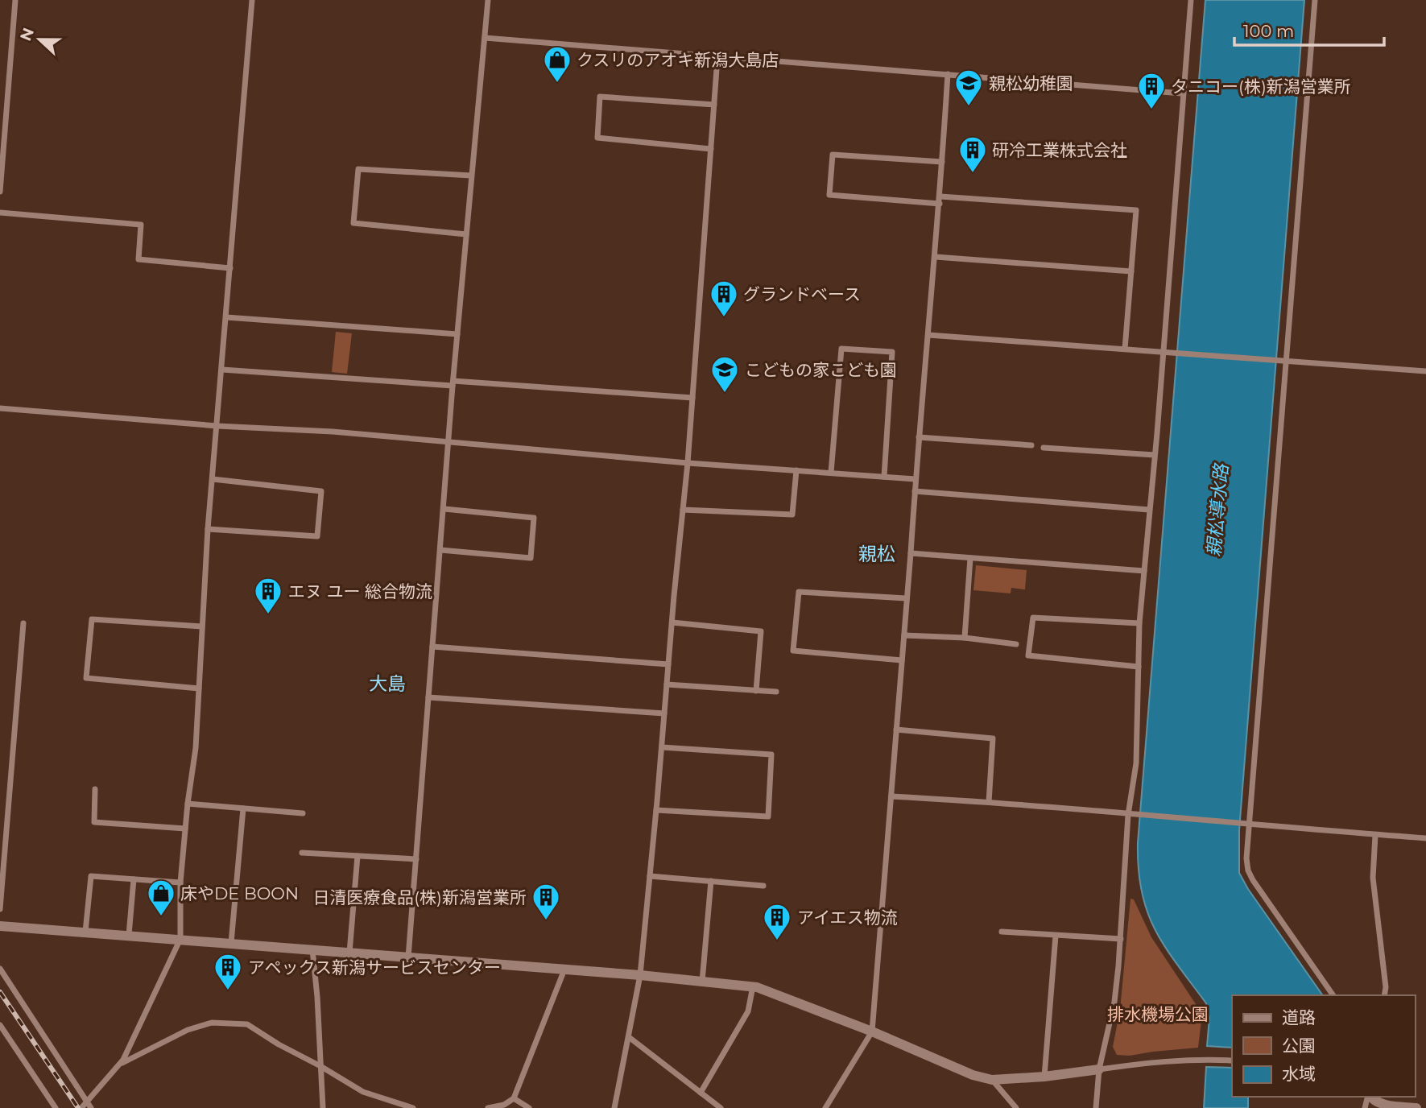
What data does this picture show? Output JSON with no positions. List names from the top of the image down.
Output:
{
  "districts": ["親松", "大島"],
  "water": ["親松導水路"],
  "parks": ["排水機場公園"],
  "places": {
    "shop": ["クスリのアオキ新潟大島店", "床やDE BOON"],
    "school or university": ["親松幼稚園", "こどもの家こども園"],
    "building": [
      "タニコー(株)新潟営業所",
      "研冷工業株式会社",
      "グランドベース",
      "エヌ ユー 総合物流",
      "日清医療食品(株)新潟営業所",
      "アイエス物流",
      "アペックス新潟サービスセンター"
    ]
  },
  "legend": ["道路", "公園", "水域"],
  "scale_bar": "100 m",
  "north": "left"
}
